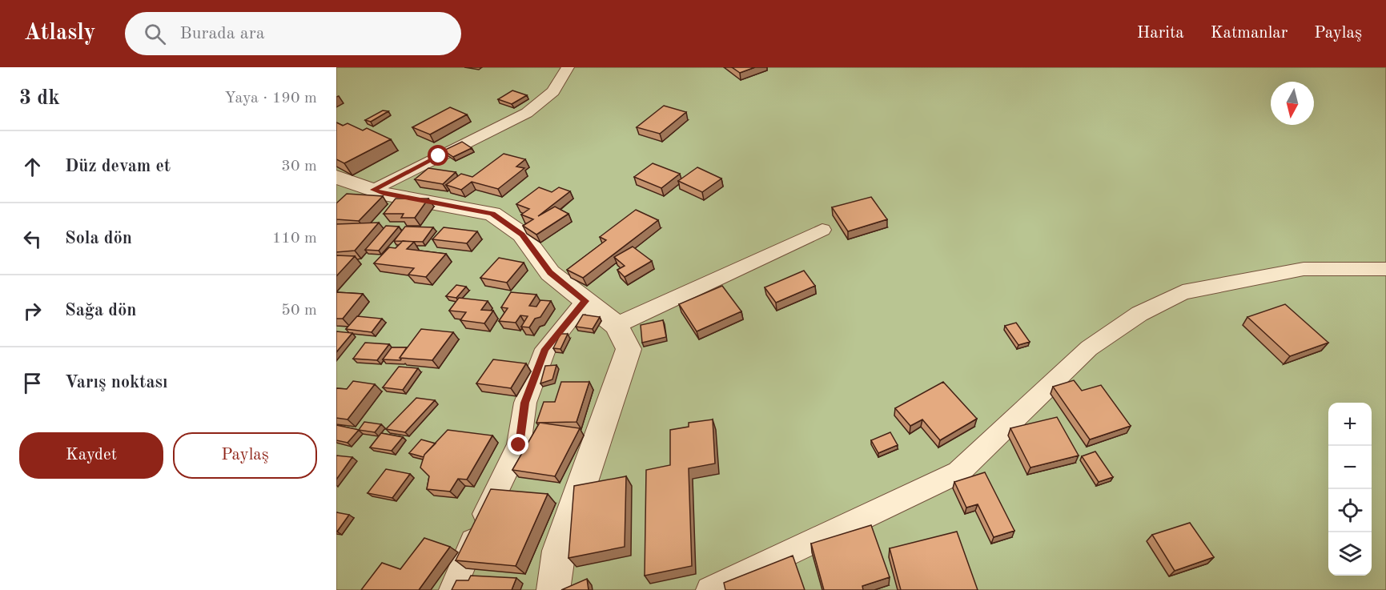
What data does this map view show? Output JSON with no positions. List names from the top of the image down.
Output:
{
  "north": "bottom",
  "page": {
    "header": "Atlasly",
    "search": "Burada ara",
    "nav": ["Harita", "Katmanlar", "Paylaş"],
    "heading": ["3 dk", "Yaya · 190 m"],
    "list": [
      ["Düz devam et", "30 m"],
      ["Sola dön", "110 m"],
      ["Sağa dön", "50 m"],
      "Varış noktası"
    ],
    "map_buttons": ["+", "−"],
    "buttons": ["Kaydet", "Paylaş"]
  }
}
